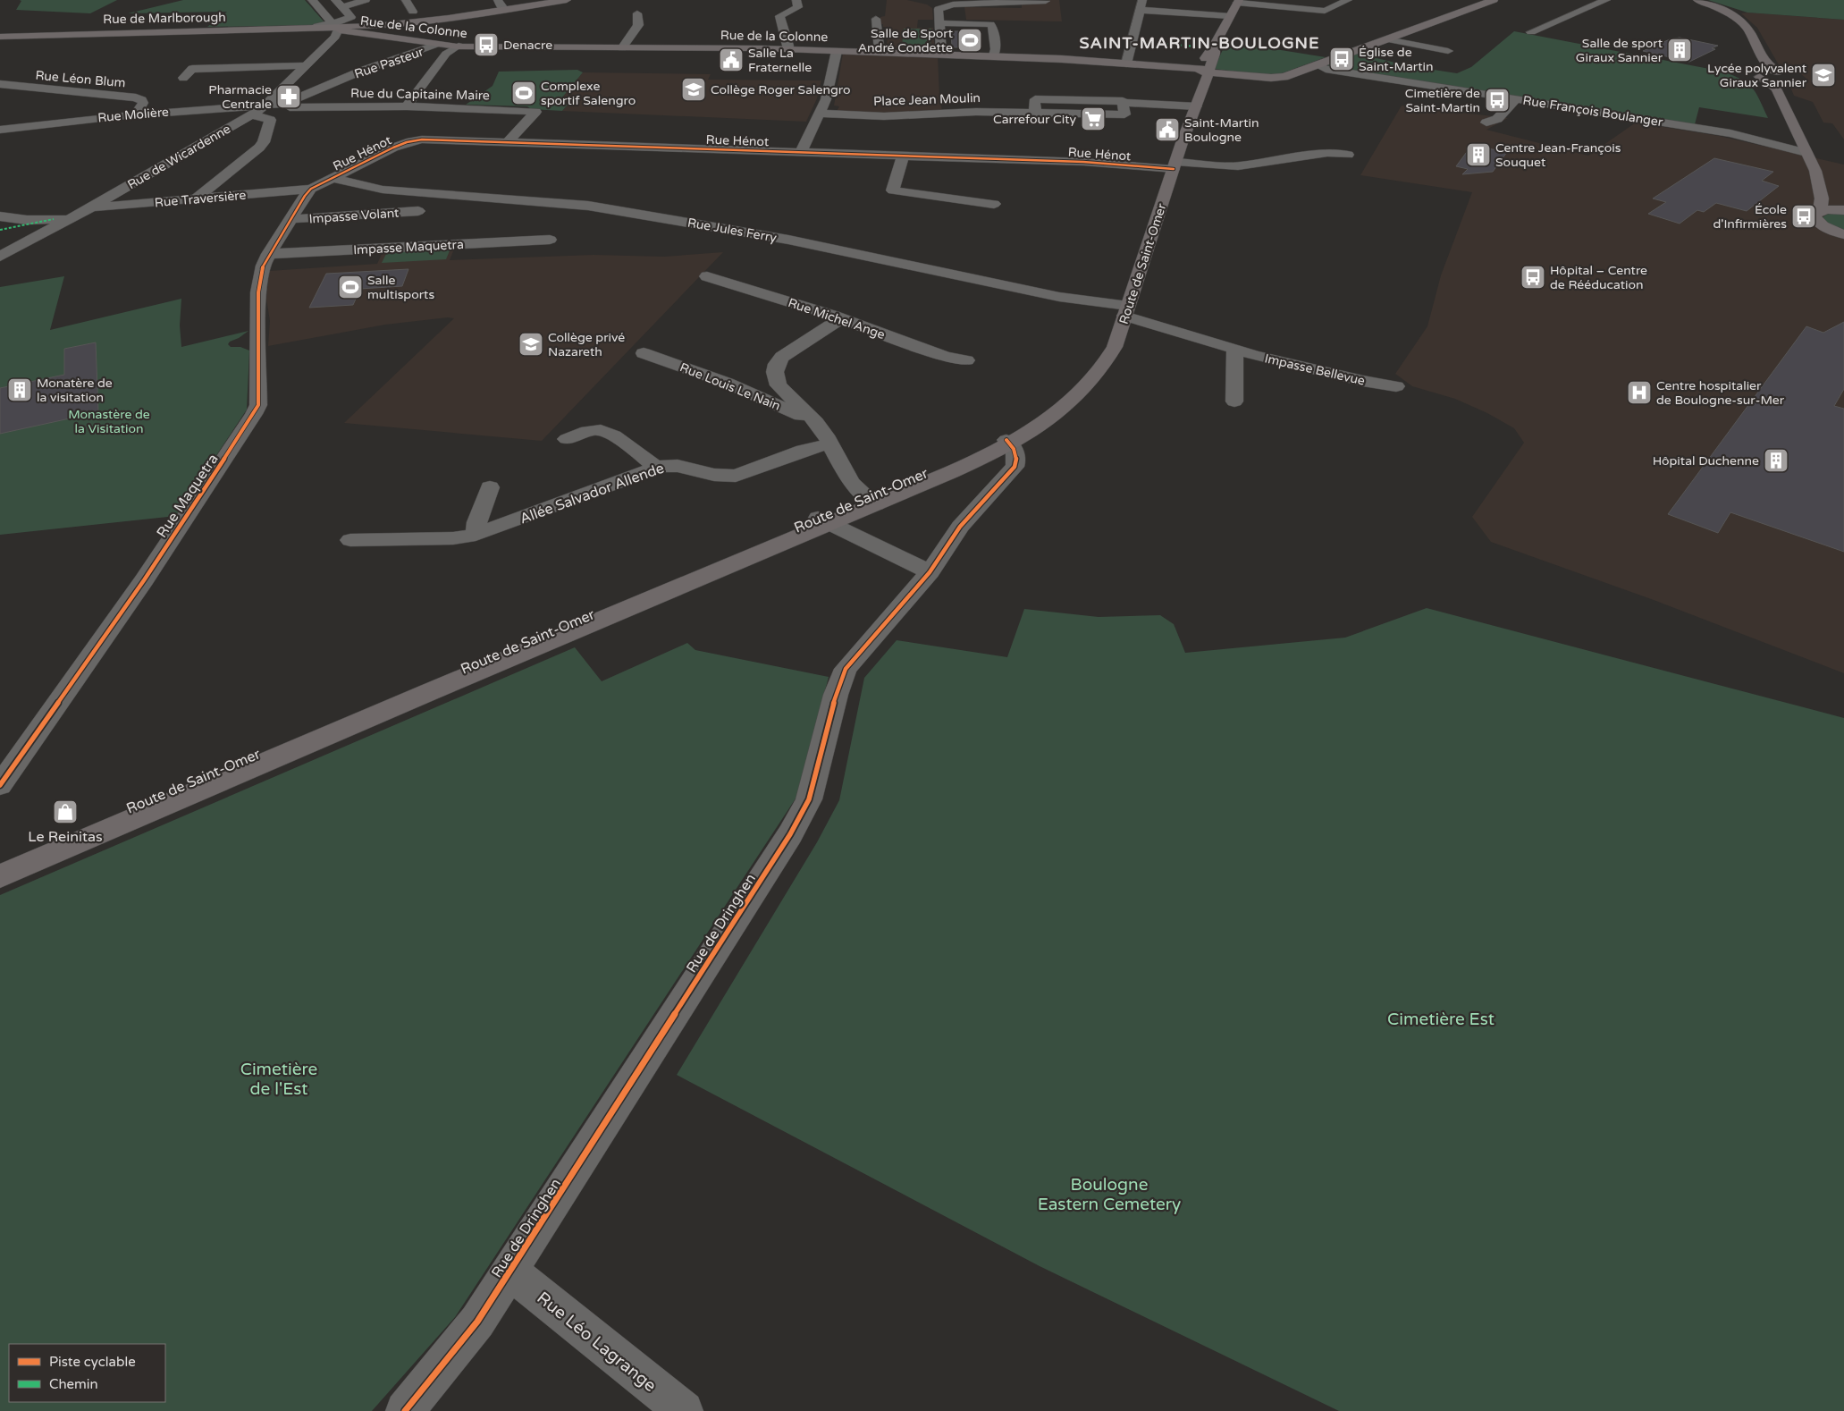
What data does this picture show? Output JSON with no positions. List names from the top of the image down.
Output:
{
  "streets": {
    "main road": ["Rue de Marlborough", "Rue de la Colonne", "Route de Saint-Omer"],
    "street": [
      "Rue Pasteur",
      "Rue Léon Blum",
      "Rue du Capitaine Maire",
      "Place Jean Moulin",
      "Rue François Boulanger",
      "Rue Molière",
      "Rue Hénot",
      "Rue de Wicardenne",
      "Rue Traversière",
      "Impasse Volant",
      "Rue Jules Ferry",
      "Impasse Maquetra",
      "Rue Michel Ange",
      "Impasse Bellevue",
      "Rue Louis Le Nain",
      "Allée Salvador Allende",
      "Rue Maquetra",
      "Rue de Dringhen",
      "Rue Léo Lagrange"
    ]
  },
  "crossings": [
    ["Rue de Marlborough", "Rue de la Colonne"],
    ["Rue de Marlborough", "Rue de Wicardenne"],
    ["Rue de la Colonne", "Rue Pasteur"],
    ["Rue de la Colonne", "Rue François Boulanger"],
    ["Rue de la Colonne", "Rue de Wicardenne"],
    ["Rue de la Colonne", "Route de Saint-Omer"],
    ["Rue Pasteur", "Rue Molière"],
    ["Rue Pasteur", "Rue de Wicardenne"],
    ["Rue Léon Blum", "Rue Molière"],
    ["Rue du Capitaine Maire", "Rue Hénot"],
    ["Place Jean Moulin", "Route de Saint-Omer"],
    ["Rue Molière", "Rue de Wicardenne"],
    ["Rue Hénot", "Rue Traversière"],
    ["Rue Hénot", "Rue Jules Ferry"],
    ["Rue Hénot", "Route de Saint-Omer"],
    ["Rue Hénot", "Rue Maquetra"],
    ["Rue de Wicardenne", "Rue Traversière"],
    ["Rue Traversière", "Rue Maquetra"],
    ["Impasse Volant", "Rue Maquetra"],
    ["Rue Jules Ferry", "Route de Saint-Omer"],
    ["Rue Jules Ferry", "Impasse Bellevue"],
    ["Impasse Maquetra", "Rue Maquetra"],
    ["Route de Saint-Omer", "Impasse Bellevue"],
    ["Route de Saint-Omer", "Rue de Dringhen"],
    ["Rue de Dringhen", "Rue Léo Lagrange"]
  ],
  "districts": ["SAINT-MARTIN-BOULOGNE"],
  "parks": [
    "Monastère de la Visitation",
    "Cimetière Est",
    "Cimetière de l'Est",
    "Boulogne Eastern Cemetery"
  ],
  "places": {
    "sports": ["Salle de Sport André Condette", "Complexe sportif Salengro", "Salle multisports"],
    "bus stop": [
      "Denacre",
      "Église de Saint-Martin",
      "Cimetière de Saint-Martin",
      "École d'Infirmières",
      "Hôpital – Centre de Rééducation"
    ],
    "building": [
      "Salle de sport Giraux Sannier",
      "Centre Jean-François Souquet",
      "Monatère de la visitation",
      "Hôpital Duchenne"
    ],
    "public building": ["Salle La Fraternelle", "Saint-Martin Boulogne"],
    "school or university": ["Lycée polyvalent Giraux Sannier", "Collège Roger Salengro", "Collège privé Nazareth"],
    "pharmacy": ["Pharmacie Centrale"],
    "supermarket": ["Carrefour City"],
    "hospital": ["Centre hospitalier de Boulogne-sur-Mer"],
    "shop": ["Le Reinitas"]
  },
  "legend": ["Piste cyclable", "Chemin"]
}
